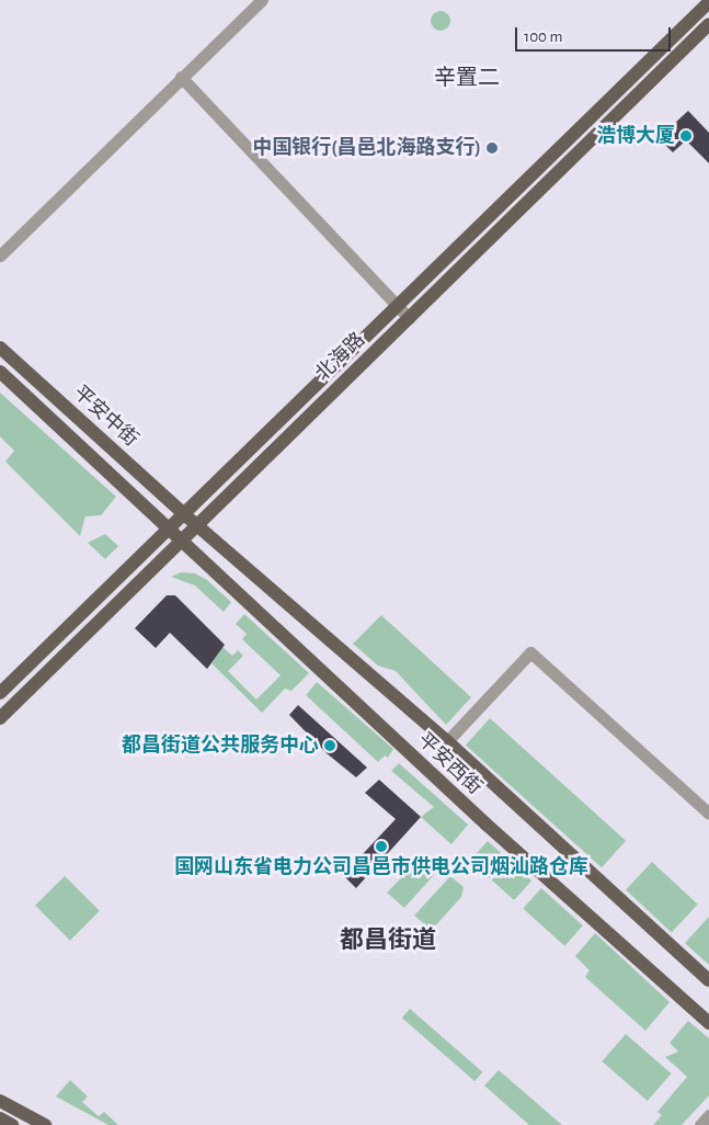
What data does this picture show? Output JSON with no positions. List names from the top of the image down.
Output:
{
  "streets": {
    "main road": ["北海路", "平安中街", "平安西街"]
  },
  "crossings": [
    ["北海路", "平安中街"],
    ["北海路", "平安西街"],
    ["平安中街", "平安西街"]
  ],
  "districts": ["辛置二", "都昌街道"],
  "places": [
    "浩博大厦",
    "中国银行(昌邑北海路支行)",
    "都昌街道公共服务中心",
    "国网山东省电力公司昌邑市供电公司烟汕路仓库"
  ],
  "scale_bar": "100 m"
}
